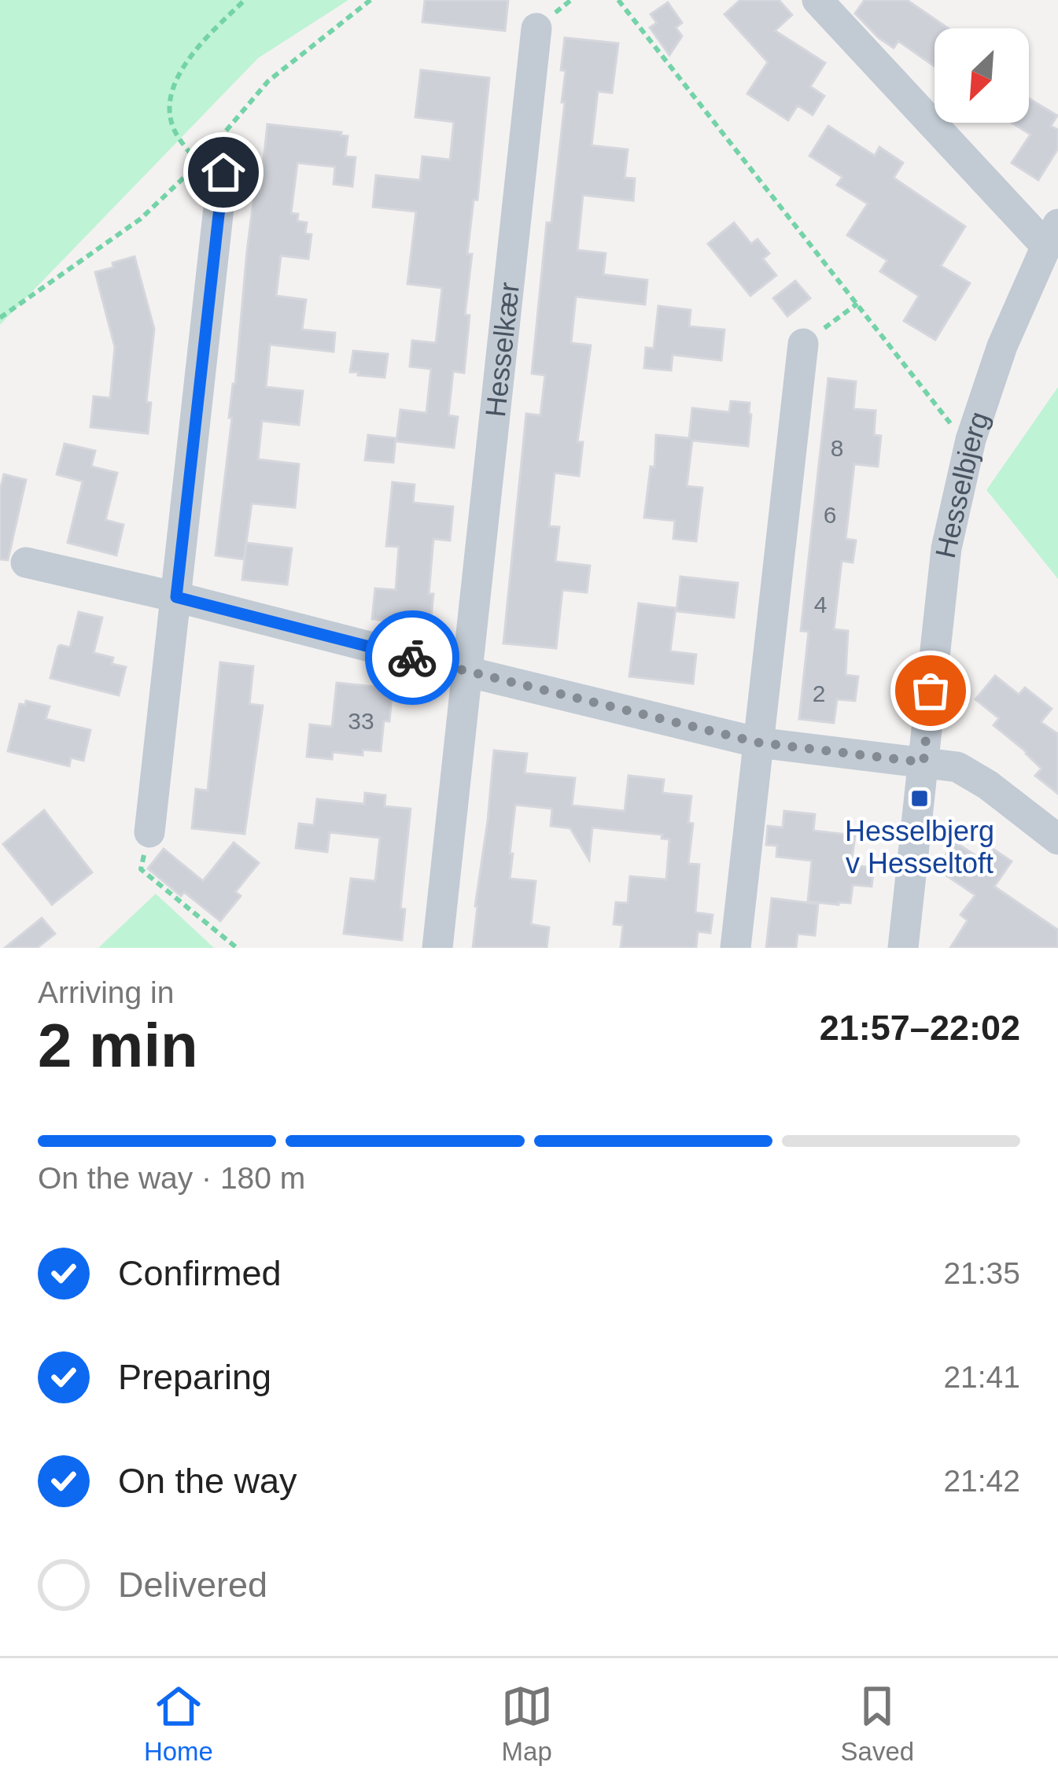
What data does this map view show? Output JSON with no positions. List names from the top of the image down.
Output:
{
  "streets": {
    "street": ["Hesselkær", "Hesselbjerg"]
  },
  "places": {
    "transit": ["Hesselbjerg v Hesseltoft"]
  },
  "house_numbers": [
    "8",
    "6",
    "4",
    "2",
    "33"
  ],
  "north": "bottom left",
  "page": {
    "heading": ["2 min", "Arriving in", "21:57–22:02"],
    "bar": "On the way · 180 m",
    "list": [
      ["Confirmed", "21:35"],
      ["Preparing", "21:41"],
      ["On the way", "21:42"],
      "Delivered"
    ],
    "tabs": ["Home", "Map", "Saved"]
  }
}
